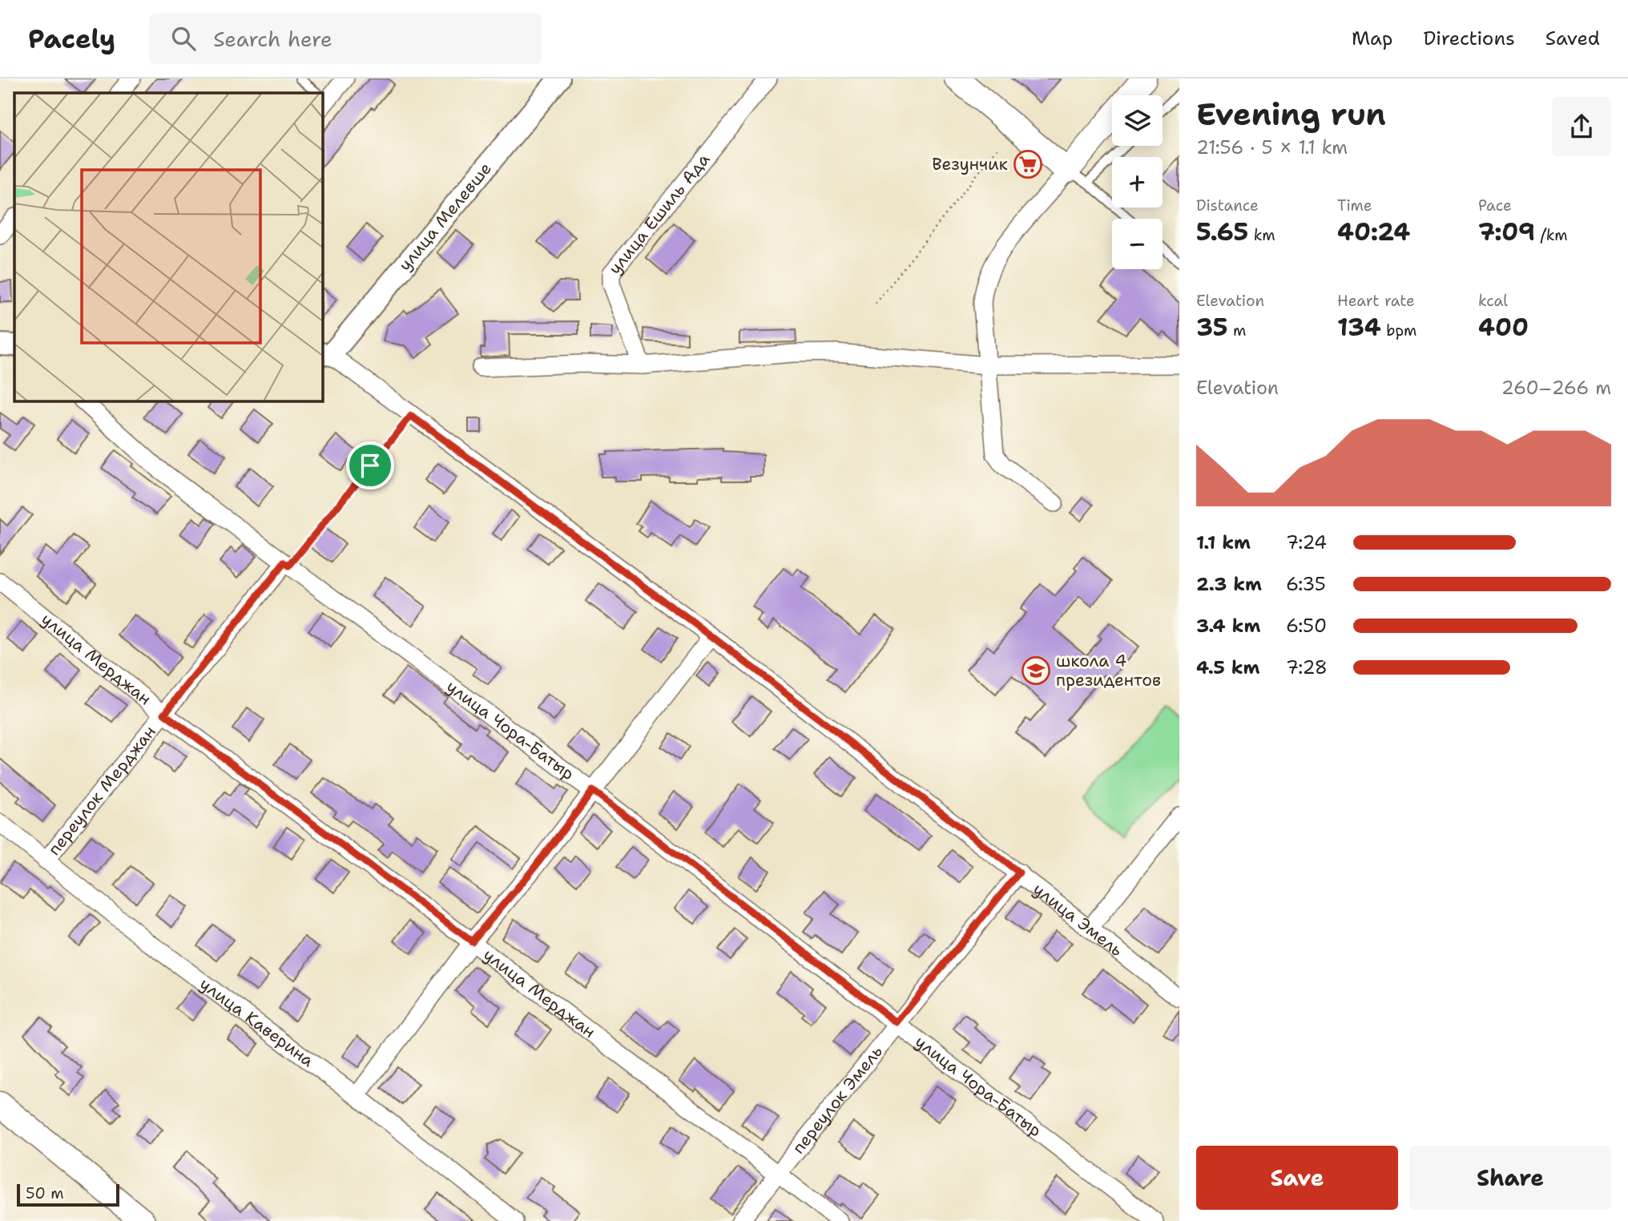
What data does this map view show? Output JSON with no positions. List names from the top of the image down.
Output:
{
  "streets": {
    "street": [
      "улица Ешиль Ада",
      "улица Мелевше",
      "улица Мерджан",
      "улица Чора-Батыр",
      "переулок Мерджан",
      "улица Эмель",
      "улица Каверина",
      "переулок Эмель"
    ]
  },
  "crossings": [
    ["улица Мелевше", "улица Эмель"],
    ["улица Мерджан", "переулок Мерджан"],
    ["улица Мерджан", "переулок Эмель"],
    ["улица Чора-Батыр", "переулок Мерджан"],
    ["улица Чора-Батыр", "переулок Эмель"],
    ["переулок Мерджан", "улица Каверина"],
    ["улица Эмель", "переулок Эмель"]
  ],
  "places": {
    "supermarket": ["Везунчик"],
    "school or university": ["школа 4 президентов"]
  },
  "scale_bar": "50 m",
  "page": {
    "header": "Pacely",
    "search": "Search here",
    "nav": ["Map", "Directions", "Saved"],
    "heading": ["Evening run", "21:56 · 5 × 1.1 km"],
    "map_buttons": ["+", "−"],
    "stats": [
      ["Distance", "5.65 km"],
      ["Time", "40:24"],
      ["Pace", "7:09 /km"],
      ["Elevation", "35 m"],
      ["Heart rate", "134 bpm"],
      ["kcal", "400"]
    ],
    "chart": ["Elevation", "260–266 m"],
    "list": [
      {
        "name": "1.1 km",
        "note": "7:24"
      },
      {
        "name": "2.3 km",
        "note": "6:35"
      },
      {
        "name": "3.4 km",
        "note": "6:50"
      },
      {
        "name": "4.5 km",
        "note": "7:28"
      }
    ],
    "buttons": ["Save", "Share"],
    "scale": "50 m"
  }
}
